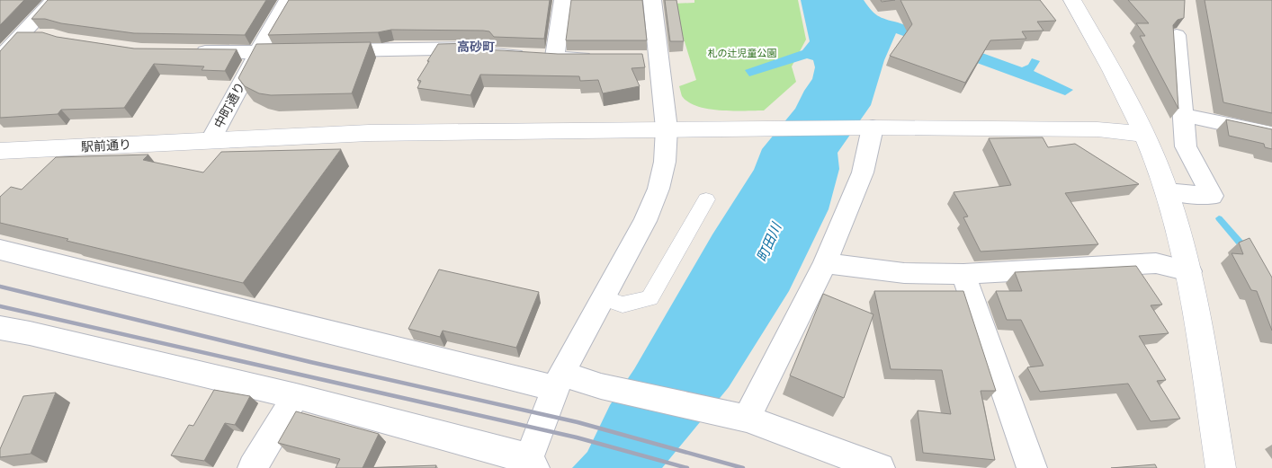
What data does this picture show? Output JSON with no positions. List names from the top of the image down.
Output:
{
  "streets": {
    "street": ["中町通り", "駅前通り"]
  },
  "crossings": [
    ["中町通り", "駅前通り"]
  ],
  "districts": ["高砂町"],
  "water": ["町田川"],
  "parks": ["札の辻児童公園"]
}
